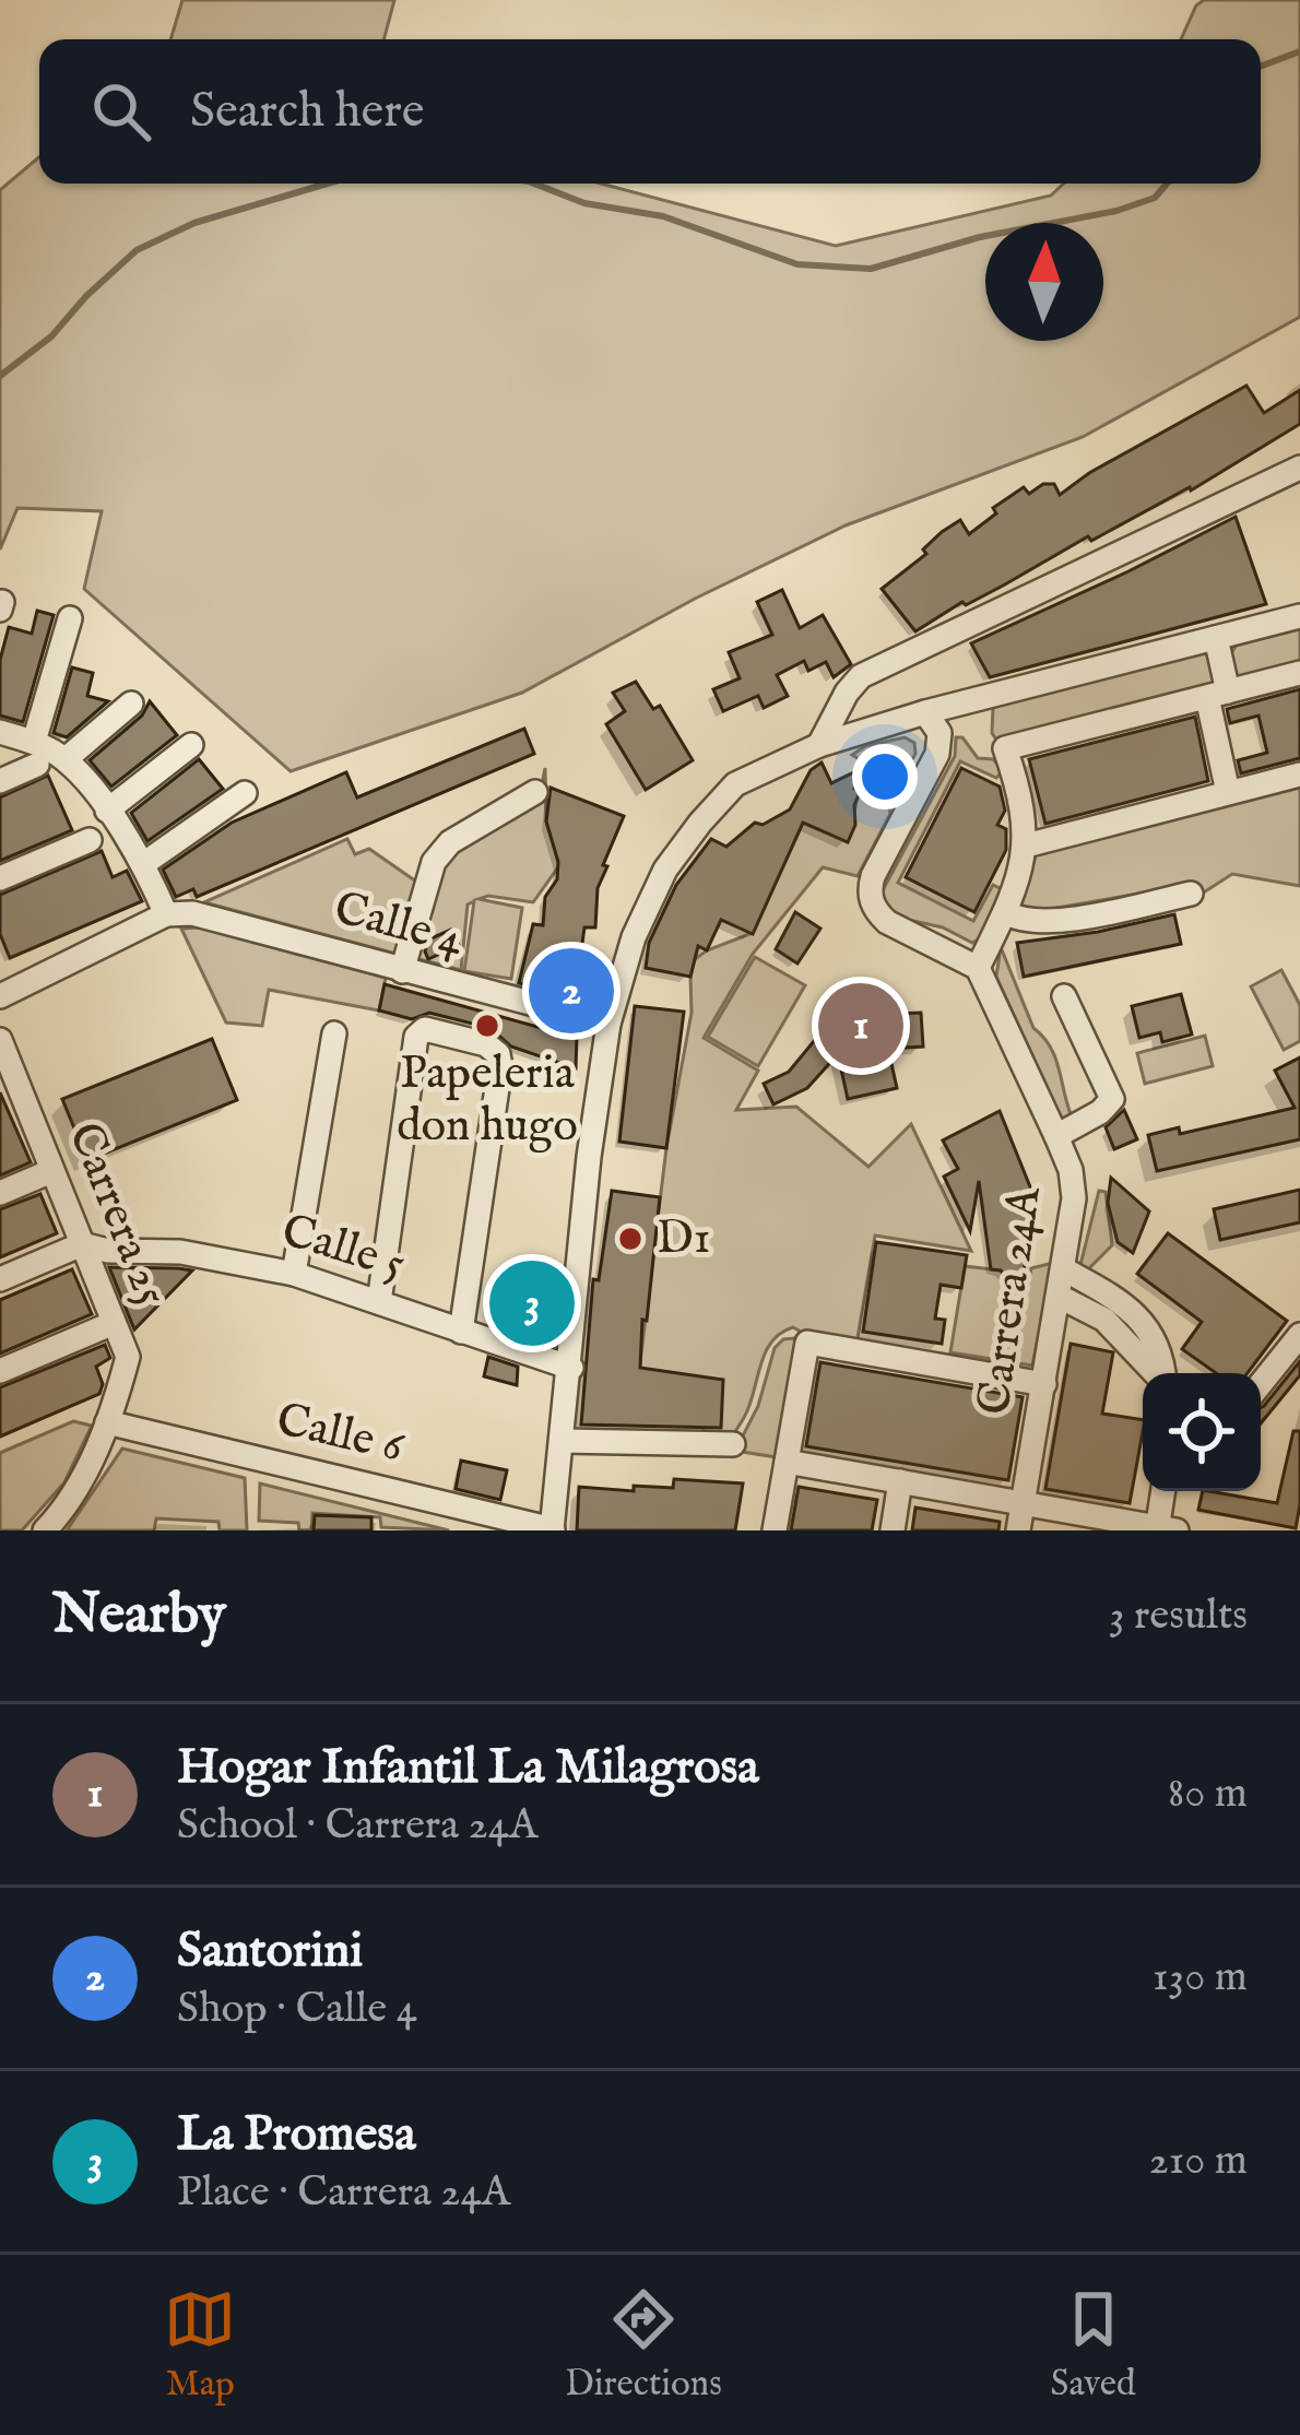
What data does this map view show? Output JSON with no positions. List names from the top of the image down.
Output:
{
  "streets": {
    "street": [
      "Calle 4",
      "Carrera 25",
      "Calle 5",
      "Carrera 24A",
      "Calle 6"
    ]
  },
  "crossings": [
    ["Carrera 25", "Calle 5"],
    ["Carrera 25", "Calle 6"]
  ],
  "places": ["Papeleria don hugo", "D1"],
  "north": "top",
  "page": {
    "search": "Search here",
    "pins": ["2", "1", "3"],
    "heading": ["Nearby", "3 results"],
    "list": [
      {
        "mark": "1",
        "name": "Hogar Infantil La Milagrosa",
        "note": "School · Carrera 24A",
        "value": "80 m"
      },
      {
        "mark": "2",
        "name": "Santorini",
        "note": "Shop · Calle 4",
        "value": "130 m"
      },
      {
        "mark": "3",
        "name": "La Promesa",
        "note": "Place · Carrera 24A",
        "value": "210 m"
      }
    ],
    "nav": ["Map", "Directions", "Saved"]
  }
}
